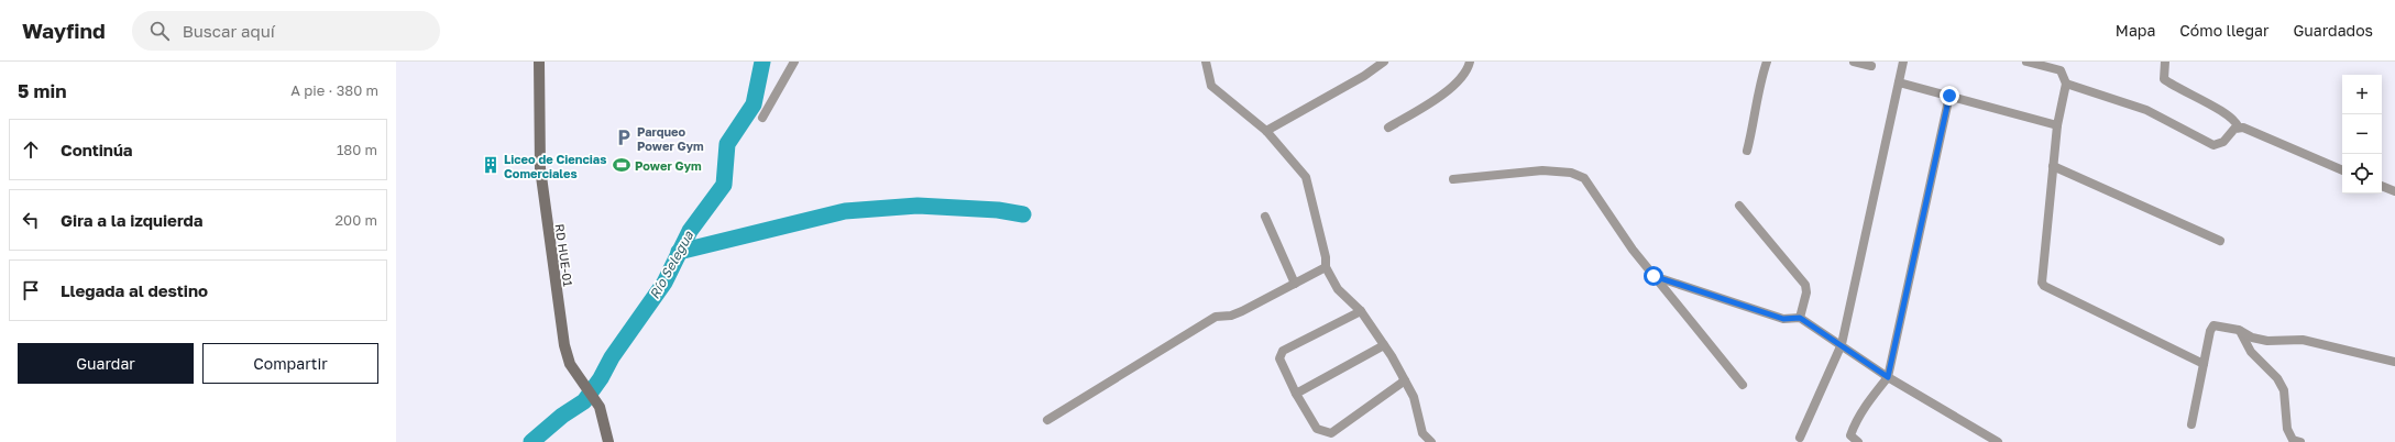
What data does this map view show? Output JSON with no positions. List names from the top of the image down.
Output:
{
  "streets": {
    "street": ["RD HUE-01"]
  },
  "water": ["Río Selegua"],
  "places": {
    "parking": ["Parqueo Power Gym"],
    "building": ["Liceo de Ciencias Comerciales"],
    "sports": ["Power Gym"]
  },
  "page": {
    "header": "Wayfind",
    "search": "Buscar aquí",
    "nav": ["Mapa", "Cómo llegar", "Guardados"],
    "heading": ["5 min", "A pie · 380 m"],
    "map_buttons": ["+", "−"],
    "list": [
      ["Continúa", "180 m"],
      ["Gira a la izquierda", "200 m"],
      "Llegada al destino"
    ],
    "buttons": ["Guardar", "Compartir"]
  }
}
